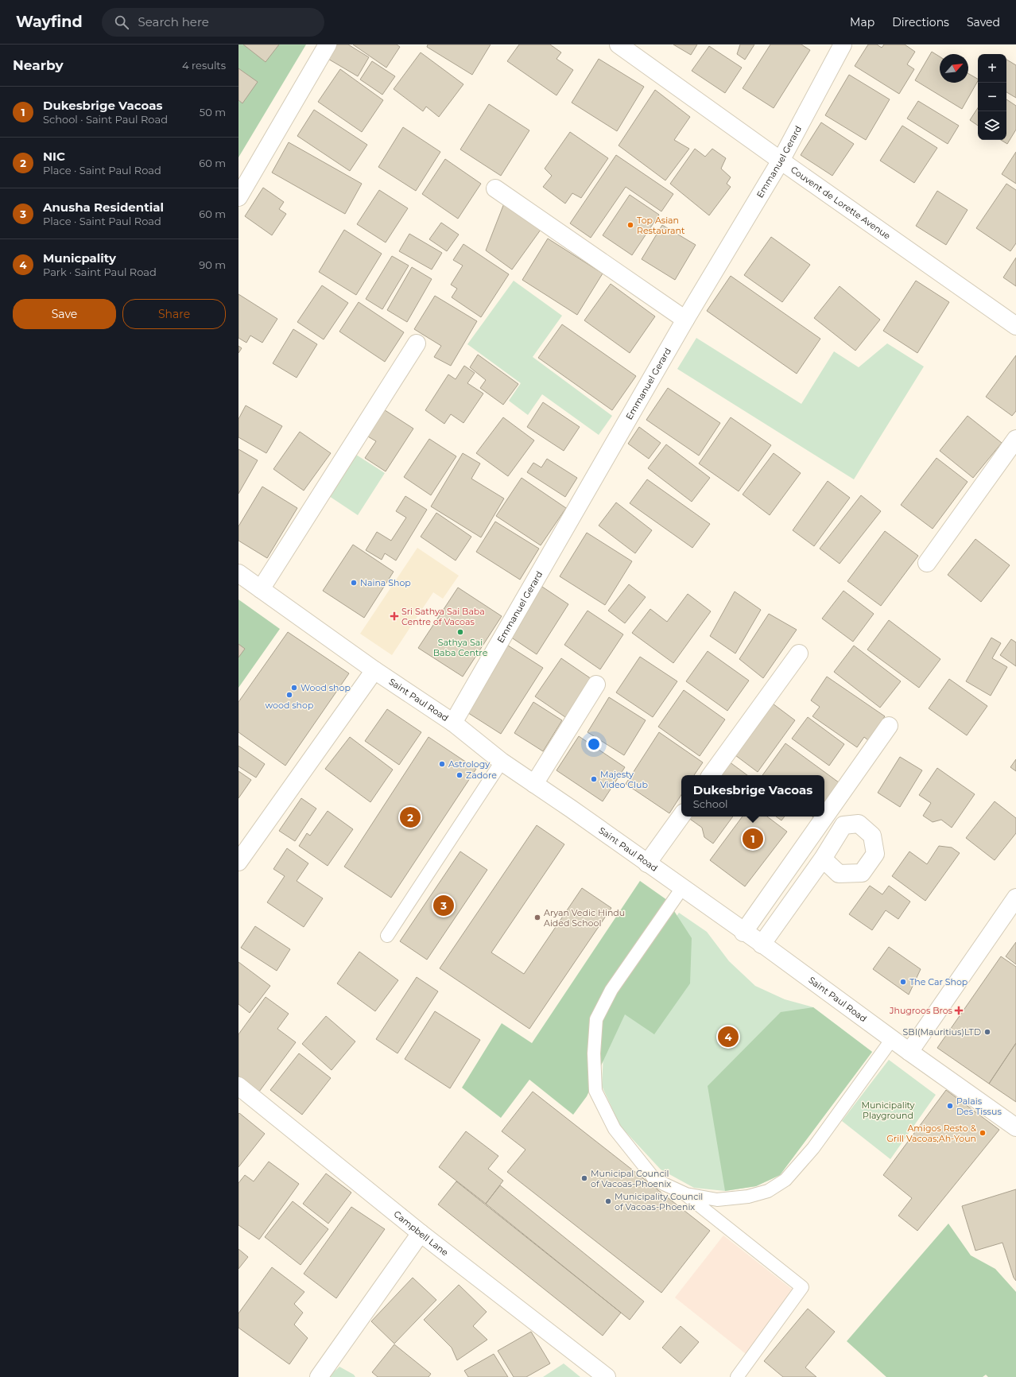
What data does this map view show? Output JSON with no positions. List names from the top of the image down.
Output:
{
  "streets": {
    "street": [
      "Emmanuel Gerard",
      "Couvent de Lorette Avenue",
      "Saint Paul Road",
      "Campbell Lane"
    ]
  },
  "crossings": [
    ["Emmanuel Gerard", "Couvent de Lorette Avenue"],
    ["Emmanuel Gerard", "Saint Paul Road"]
  ],
  "parks": ["Municipality Playground"],
  "places": {
    "other": [
      "Top Asian Restaurant",
      "Naina Shop",
      "Sathya Sai Baba Centre",
      "Wood shop",
      "wood shop",
      "Astrology",
      "Zadore",
      "Majesty Video Club",
      "Aryan Vedic Hindu Aided School",
      "The Car Shop",
      "SBI(Mauritius)LTD",
      "Palais Des Tissus",
      "Amigos Resto & Grill Vacoas;Ah-Youn",
      "Municipal Council of Vacoas-Phoenix",
      "Municipality Council of Vacoas-Phoenix"
    ],
    "health": ["Sri Sathya Sai Baba Centre of Vacoas", "Jhugroos Bros"]
  },
  "north": "top right",
  "page": {
    "header": "Wayfind",
    "search": "Search here",
    "nav": ["Map", "Directions", "Saved"],
    "heading": ["Nearby", "4 results"],
    "map_buttons": ["+", "−"],
    "list": [
      {
        "mark": "1",
        "name": "Dukesbrige Vacoas",
        "note": "School · Saint Paul Road",
        "value": "50 m"
      },
      {
        "mark": "2",
        "name": "NIC",
        "note": "Place · Saint Paul Road",
        "value": "60 m"
      },
      {
        "mark": "3",
        "name": "Anusha Residential",
        "note": "Place · Saint Paul Road",
        "value": "60 m"
      },
      {
        "mark": "4",
        "name": "Municpality",
        "note": "Park · Saint Paul Road",
        "value": "90 m"
      }
    ],
    "buttons": ["Save", "Share"],
    "popup": ["Dukesbrige Vacoas", "School"],
    "pins": [
      "2",
      "1",
      "3",
      "4"
    ]
  }
}
